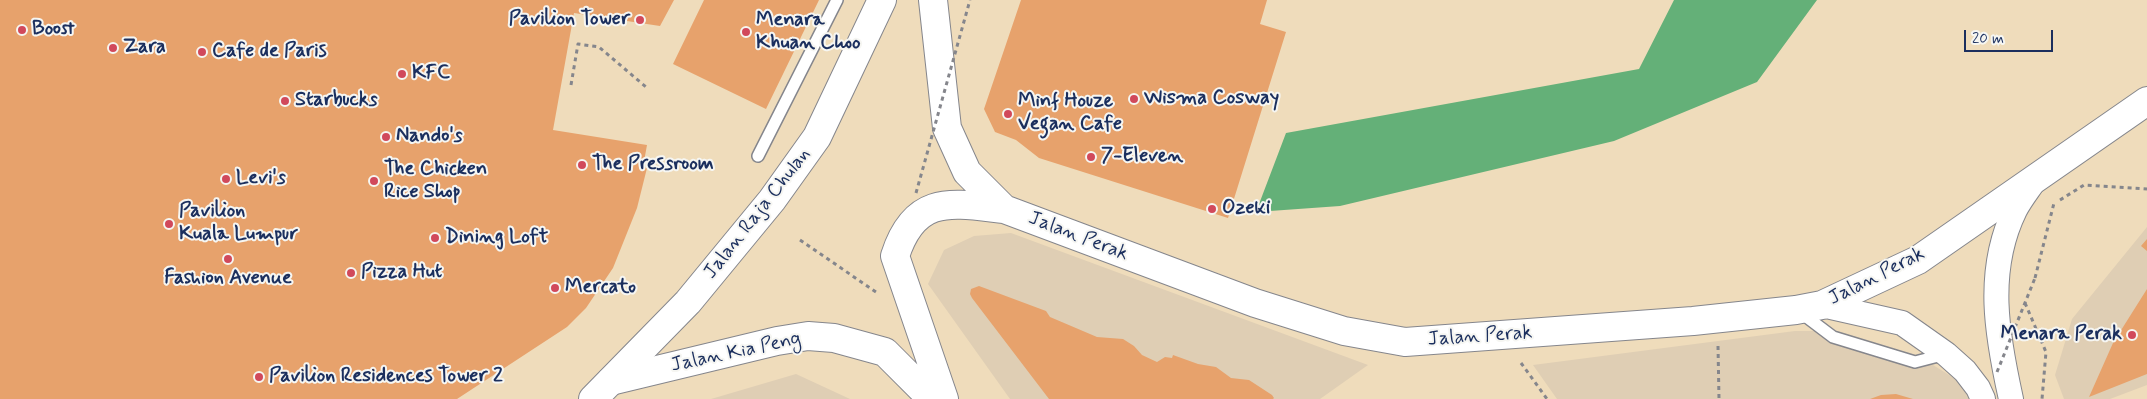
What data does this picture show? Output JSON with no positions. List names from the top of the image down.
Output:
{
  "streets": {
    "street": ["Jalan Raja Chulan", "Jalan Perak", "Jalan Kia Peng"]
  },
  "crossings": [
    ["Jalan Raja Chulan", "Jalan Kia Peng"]
  ],
  "places": [
    "Pavilion Tower",
    "Boost",
    "Menara Khuan Choo",
    "Zara",
    "Cafe de Paris",
    "KFC",
    "Wisma Cosway",
    "Starbucks",
    "Minf Houze Vegan Cafe",
    "Nando's",
    "7-Eleven",
    "The Pressroom",
    "Levi's",
    "The Chicken Rice Shop",
    "Ozeki",
    "Pavilion Kuala Lumpur",
    "Dining Loft",
    "Fashion Avenue",
    "Pizza Hut",
    "Mercato",
    "Menara Perak",
    "Pavilion Residences Tower 2"
  ],
  "scale_bar": "20 m"
}
